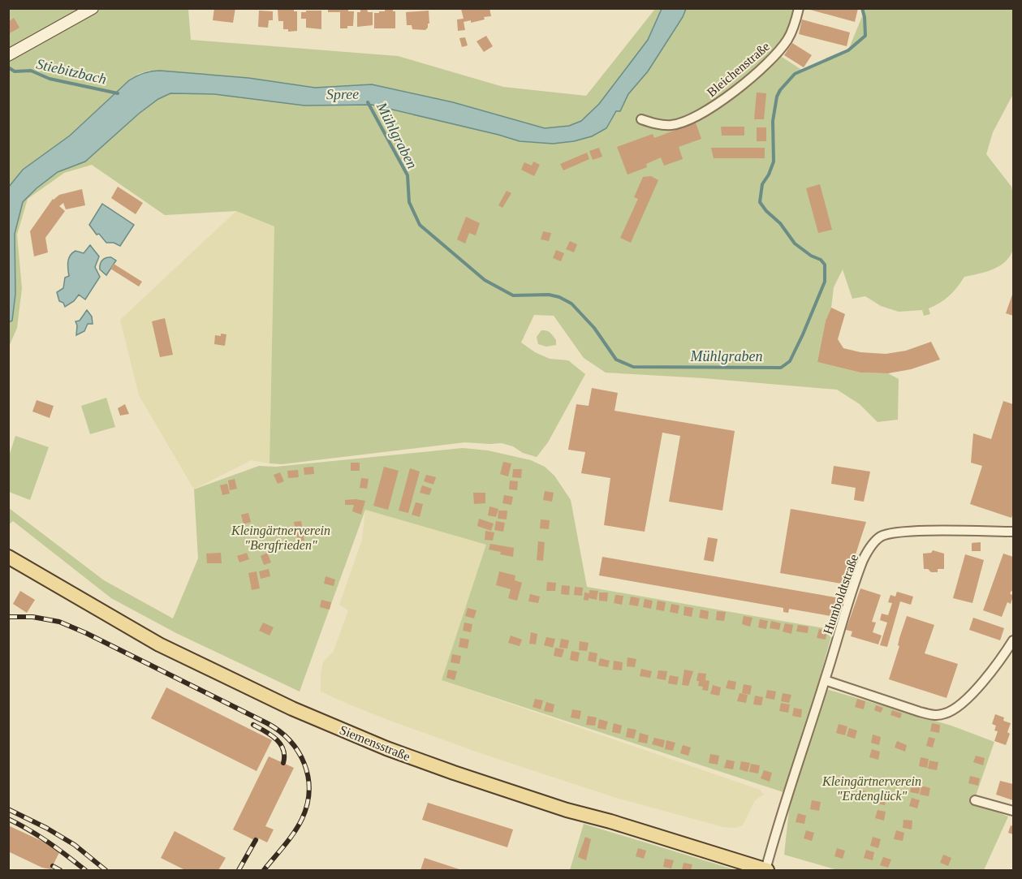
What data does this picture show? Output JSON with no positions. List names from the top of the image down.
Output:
{
  "streets": {
    "main road": ["Siemensstraße"],
    "street": ["Bleichenstraße", "Humboldtstraße"]
  },
  "crossings": [
    ["Humboldtstraße", "Siemensstraße"]
  ],
  "water": ["Stiebitzbach", "Spree", "Mühlgraben"],
  "parks": ["Kleingärtnerverein \"Bergfrieden\"", "Kleingärtnerverein \"Erdenglück\""]
}
